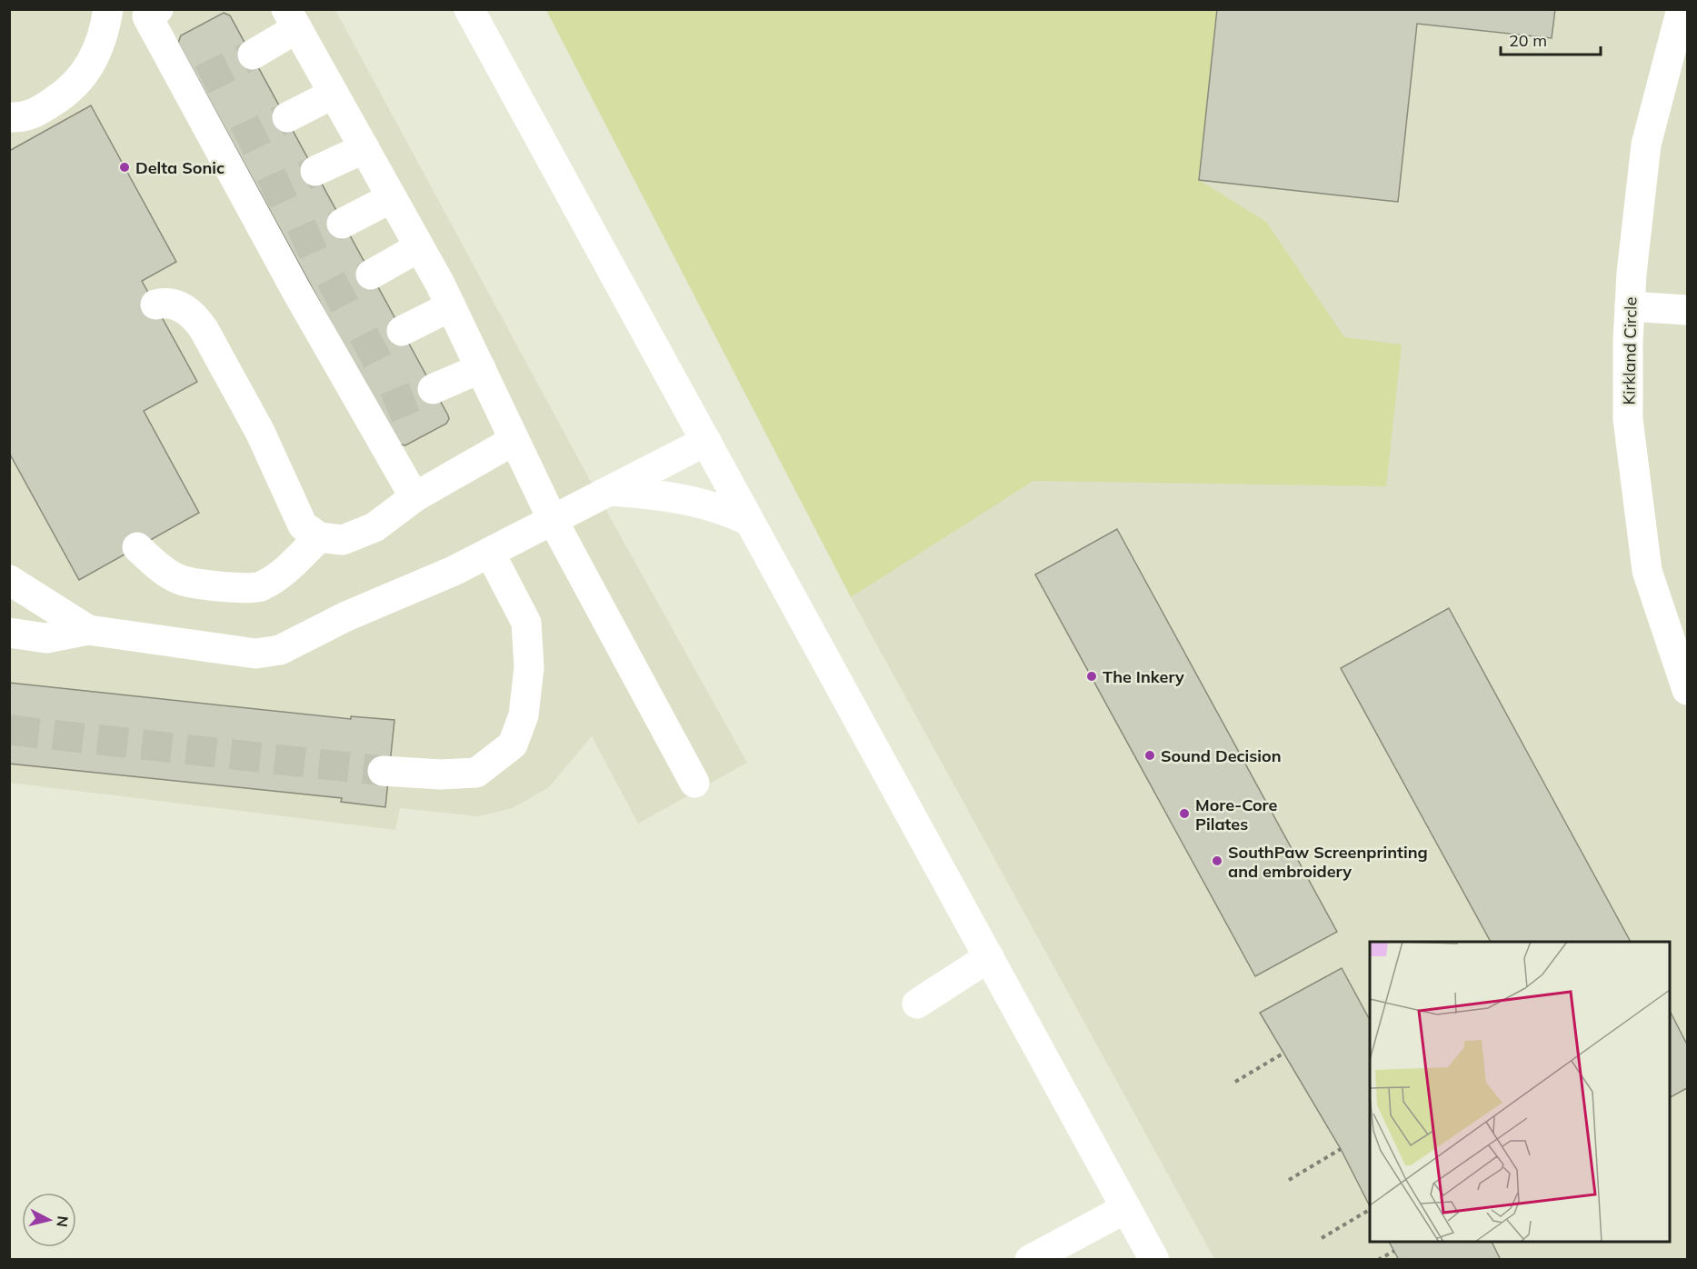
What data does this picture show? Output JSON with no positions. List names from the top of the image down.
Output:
{
  "streets": {
    "main road": ["Kirkland Circle"]
  },
  "places": [
    "Delta Sonic",
    "The Inkery",
    "Sound Decision",
    "More-Core Pilates",
    "SouthPaw Screenprinting and embroidery"
  ],
  "scale_bar": "20 m",
  "north": "right"
}
